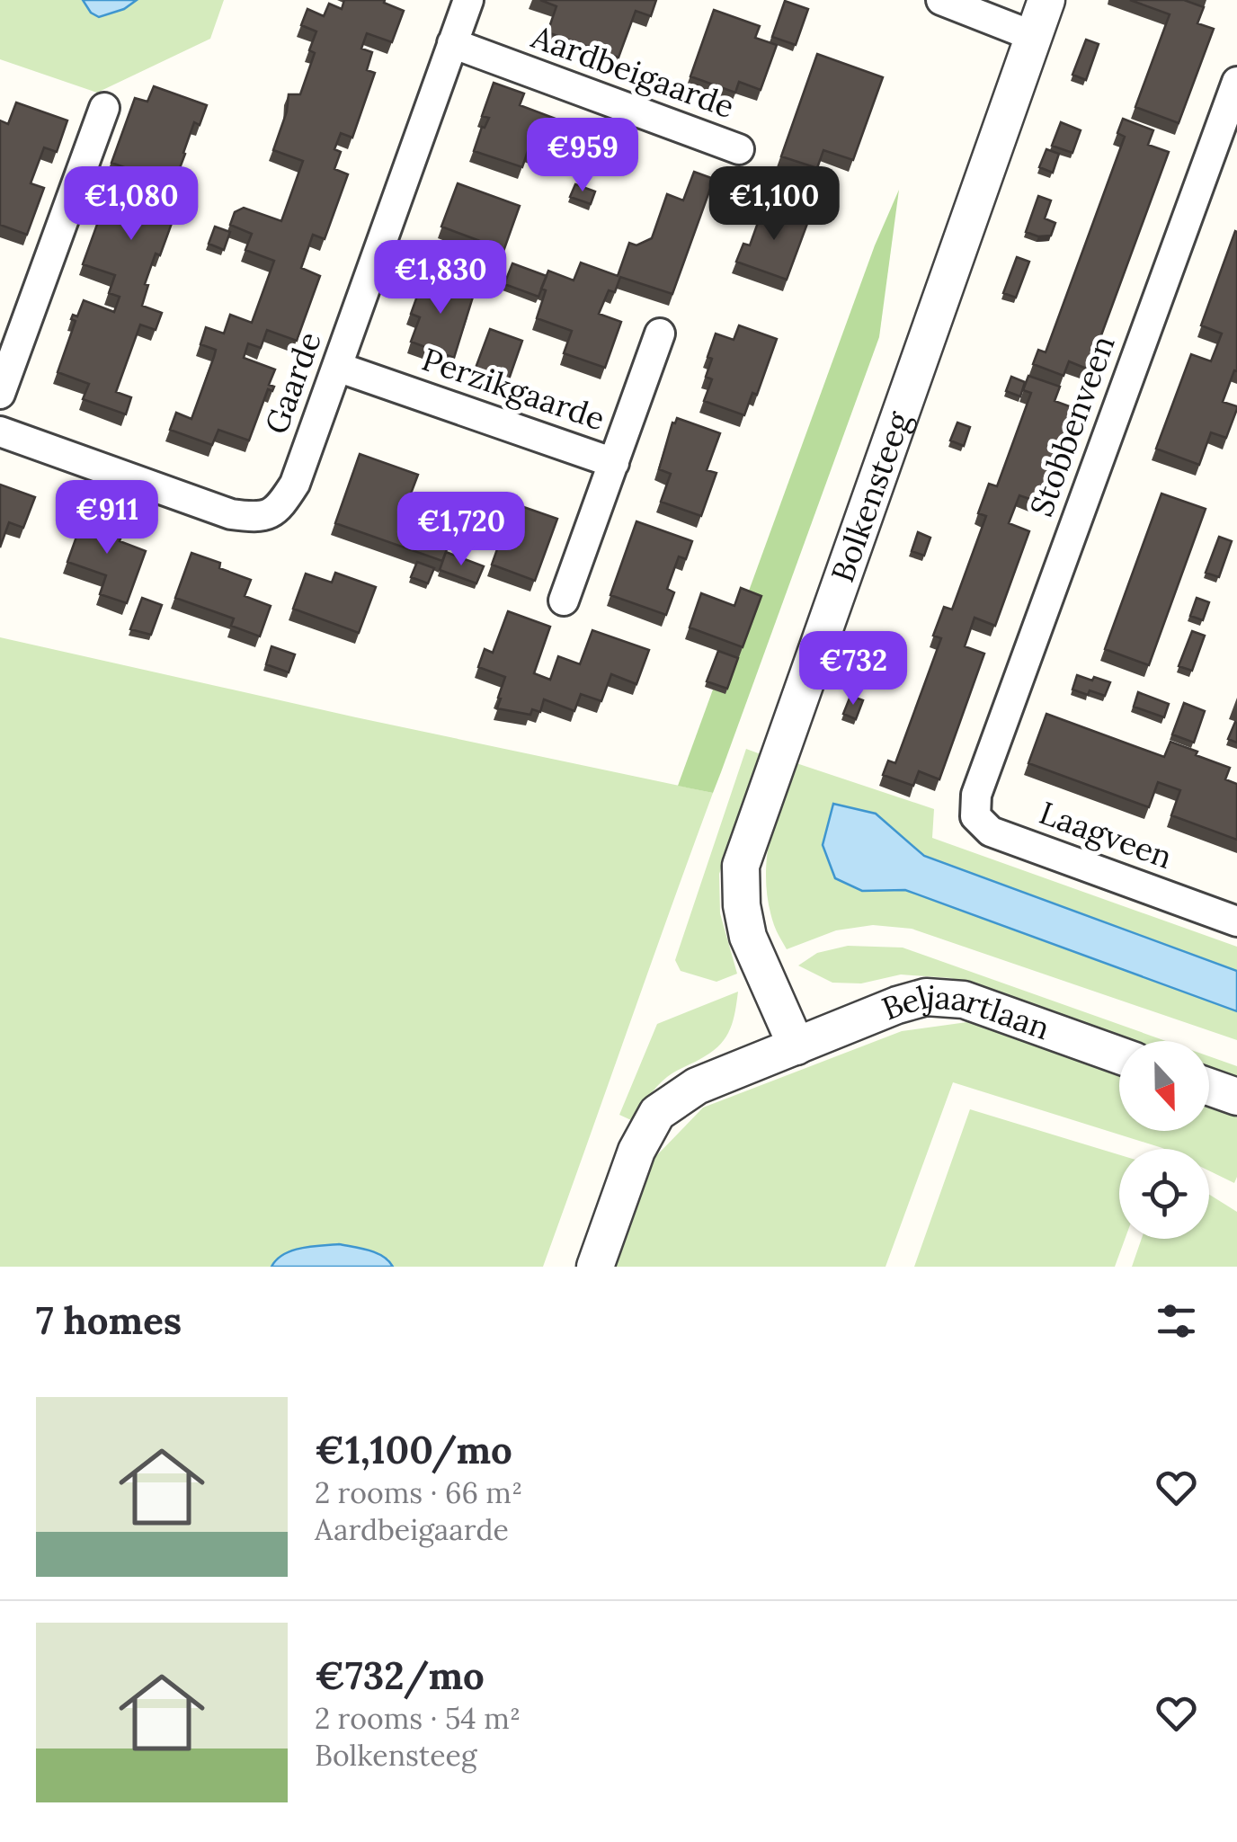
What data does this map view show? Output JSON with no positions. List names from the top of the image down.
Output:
{
  "streets": {
    "street": [
      "Aardbeigaarde",
      "Gaarde",
      "Perzikgaarde",
      "Stobbenveen",
      "Bolkensteeg",
      "Laagveen",
      "Beljaartlaan"
    ]
  },
  "crossings": [
    ["Aardbeigaarde", "Gaarde"],
    ["Gaarde", "Perzikgaarde"],
    ["Stobbenveen", "Laagveen"],
    ["Bolkensteeg", "Beljaartlaan"]
  ],
  "north": "bottom",
  "page": {
    "price": [
      "€959",
      "€1,080",
      "€1,100",
      "€1,830",
      "€911",
      "€1,720",
      "€732"
    ],
    "heading": "7 homes",
    "list": [
      {
        "name": "€1,100/mo",
        "note": "2 rooms · 66 m² · Aardbeigaarde"
      },
      {
        "name": "€732/mo",
        "note": "2 rooms · 54 m² · Bolkensteeg"
      }
    ]
  }
}
